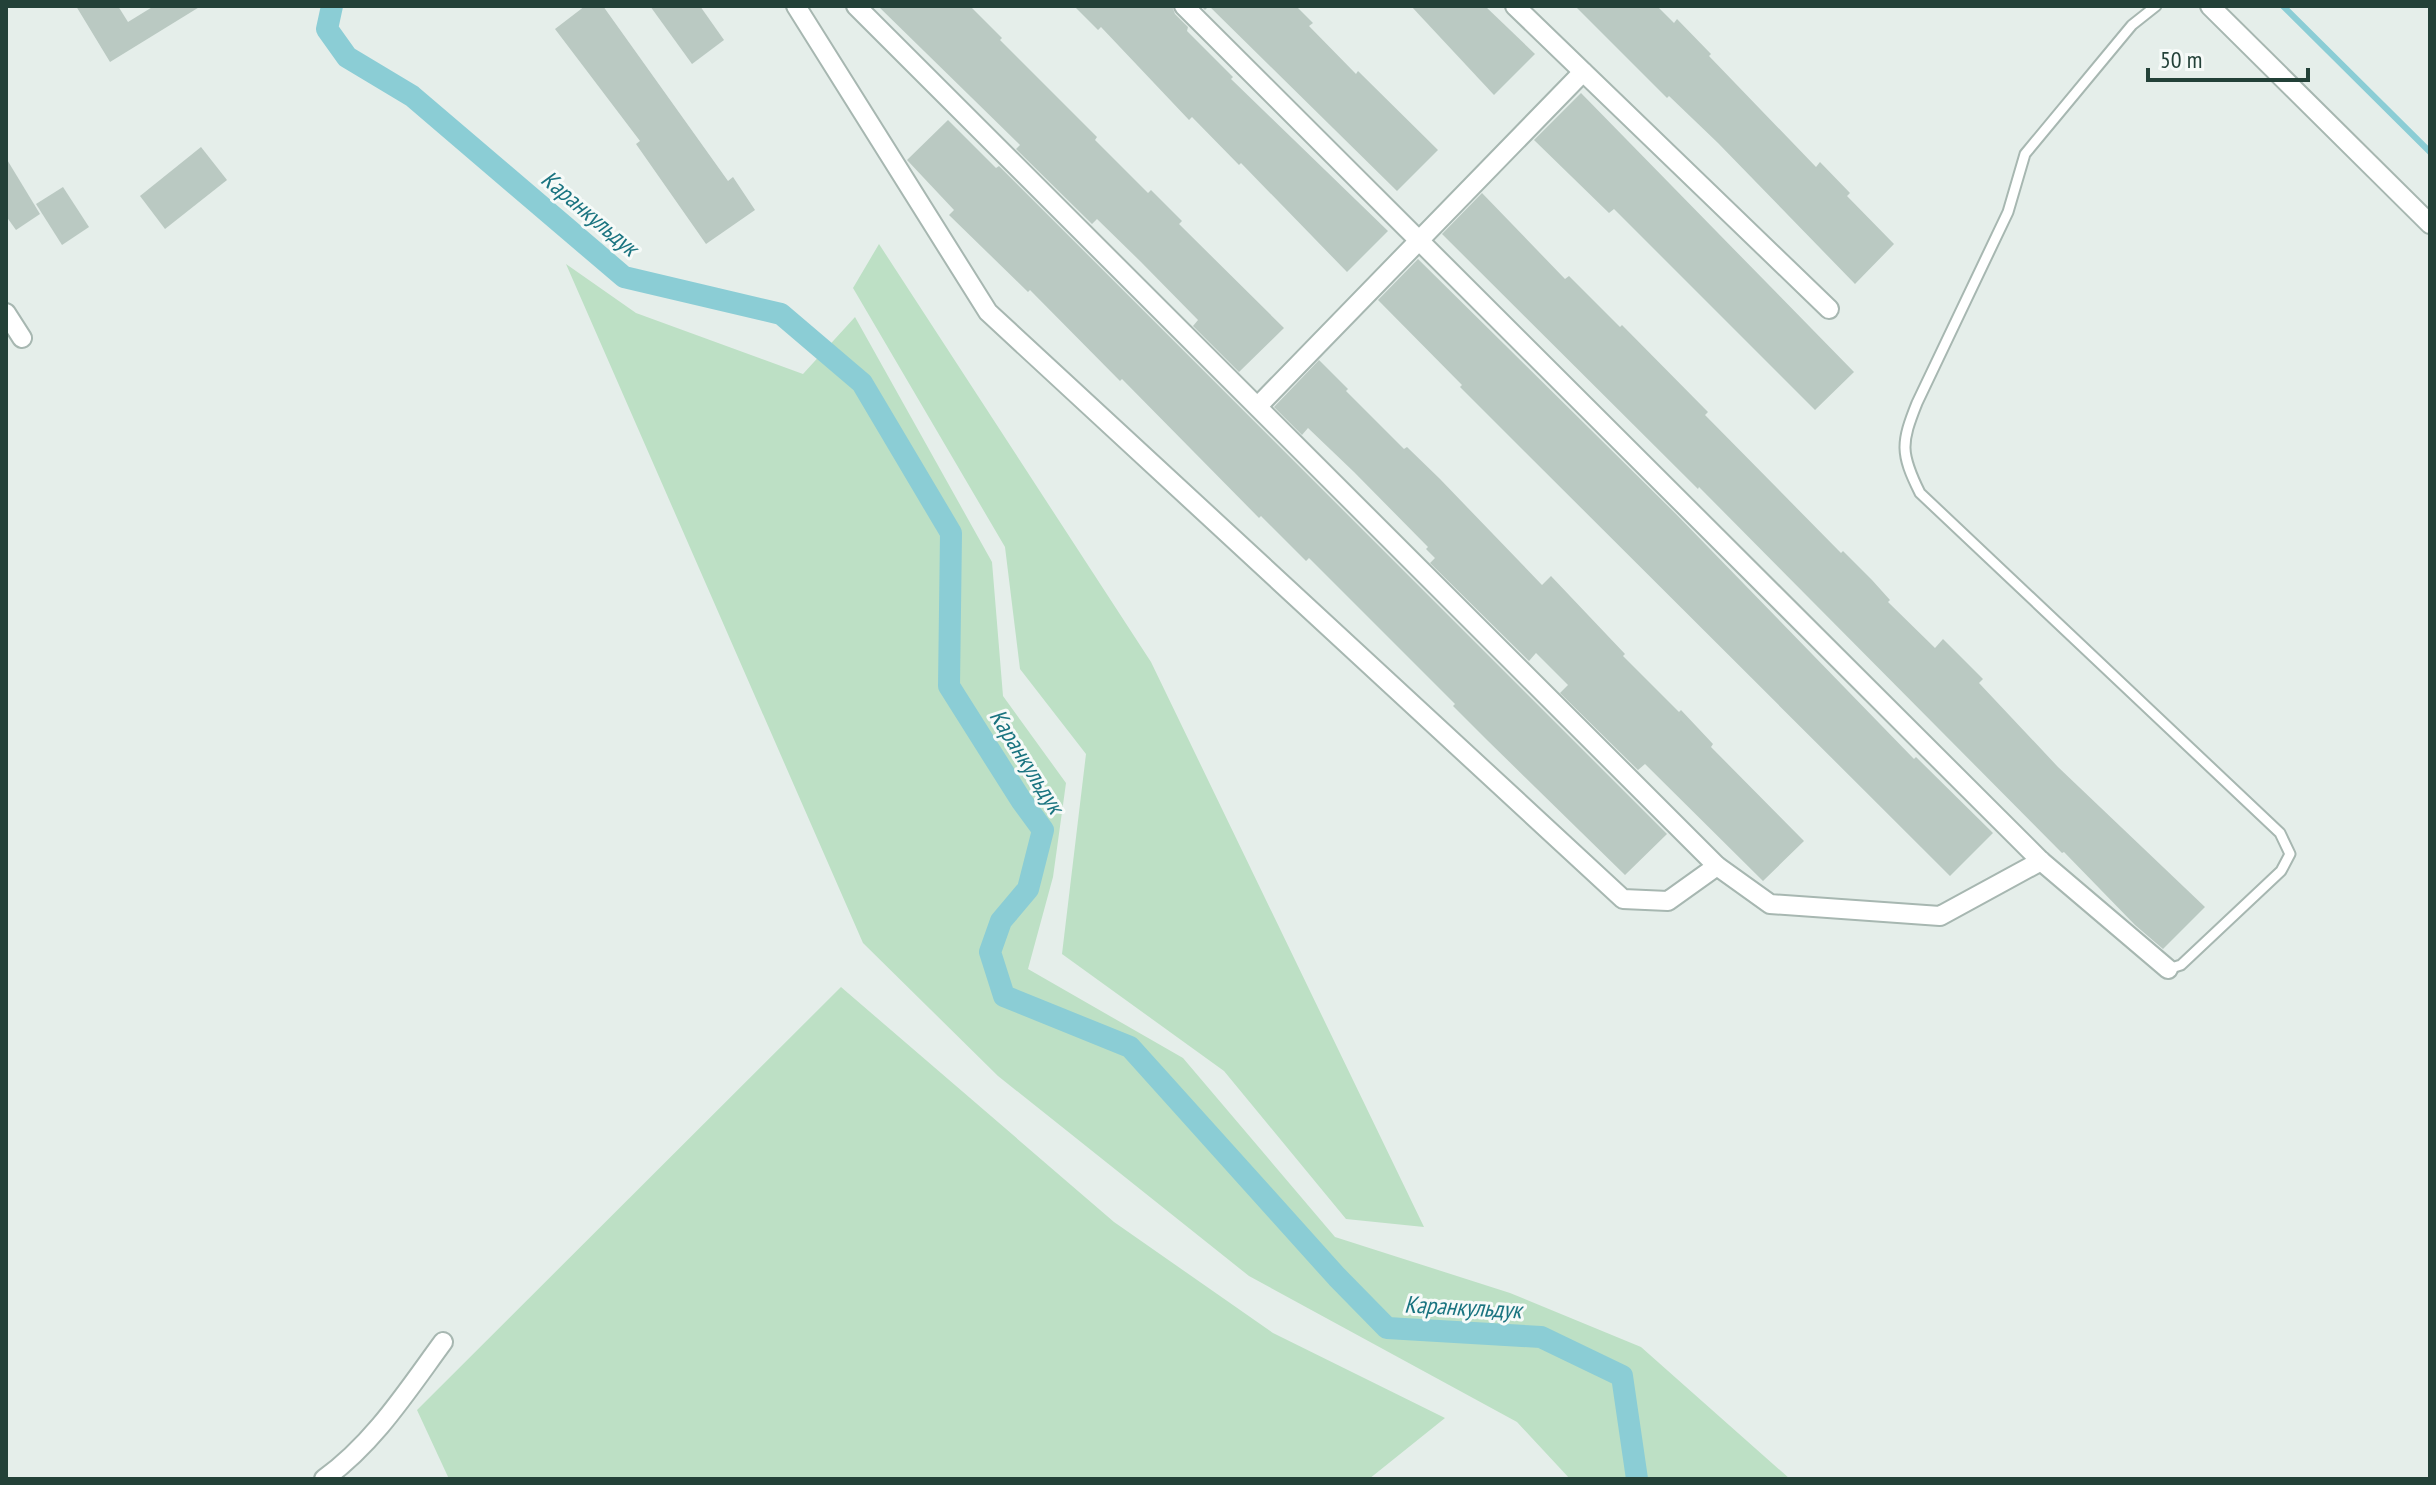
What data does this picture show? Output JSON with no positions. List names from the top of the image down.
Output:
{
  "water": ["Каранкульдук"],
  "scale_bar": "50 m"
}
